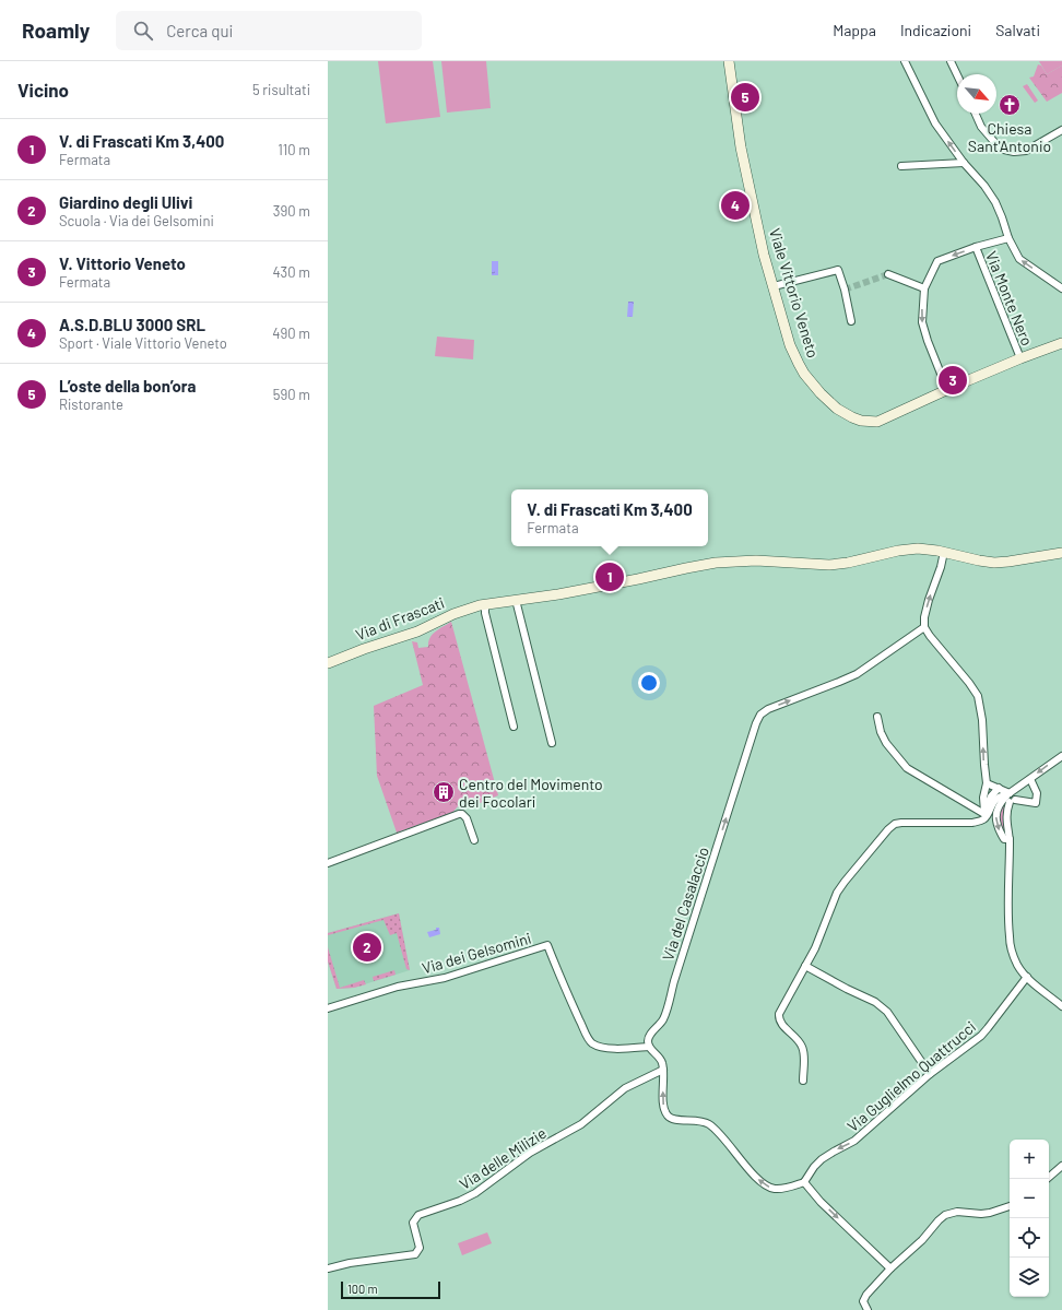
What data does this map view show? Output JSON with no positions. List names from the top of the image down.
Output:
{
  "streets": {
    "main road": ["Viale Vittorio Veneto", "Via di Frascati"],
    "street": [
      "Via Monte Nero",
      "Via del Casalaccio",
      "Via dei Gelsomini",
      "Via Guglielmo Quattrucci",
      "Via delle Milizie"
    ]
  },
  "crossings": [
    ["Viale Vittorio Veneto", "Via Monte Nero"],
    ["Via del Casalaccio", "Via dei Gelsomini"]
  ],
  "one_way": ["Via del Casalaccio", "Via Guglielmo Quattrucci"],
  "places": {
    "church": ["Chiesa Sant'Antonio"],
    "building": ["Centro del Movimento dei Focolari"]
  },
  "scale_bar": "100 m",
  "north": "bottom right",
  "page": {
    "header": "Roamly",
    "search": "Cerca qui",
    "nav": ["Mappa", "Indicazioni", "Salvati"],
    "heading": ["Vicino", "5 risultati"],
    "pins": [
      "5",
      "4",
      "3",
      "1",
      "2"
    ],
    "list": [
      {
        "mark": "1",
        "name": "V. di Frascati Km 3,400",
        "note": "Fermata",
        "value": "110 m"
      },
      {
        "mark": "2",
        "name": "Giardino degli Ulivi",
        "note": "Scuola · Via dei Gelsomini",
        "value": "390 m"
      },
      {
        "mark": "3",
        "name": "V. Vittorio Veneto",
        "note": "Fermata",
        "value": "430 m"
      },
      {
        "mark": "4",
        "name": "A.S.D.BLU 3000 SRL",
        "note": "Sport · Viale Vittorio Veneto",
        "value": "490 m"
      },
      {
        "mark": "5",
        "name": "L’oste della bon’ora",
        "note": "Ristorante",
        "value": "590 m"
      }
    ],
    "popup": ["V. di Frascati Km 3,400", "Fermata"],
    "map_buttons": ["+", "−"],
    "scale": "100 m"
  }
}
